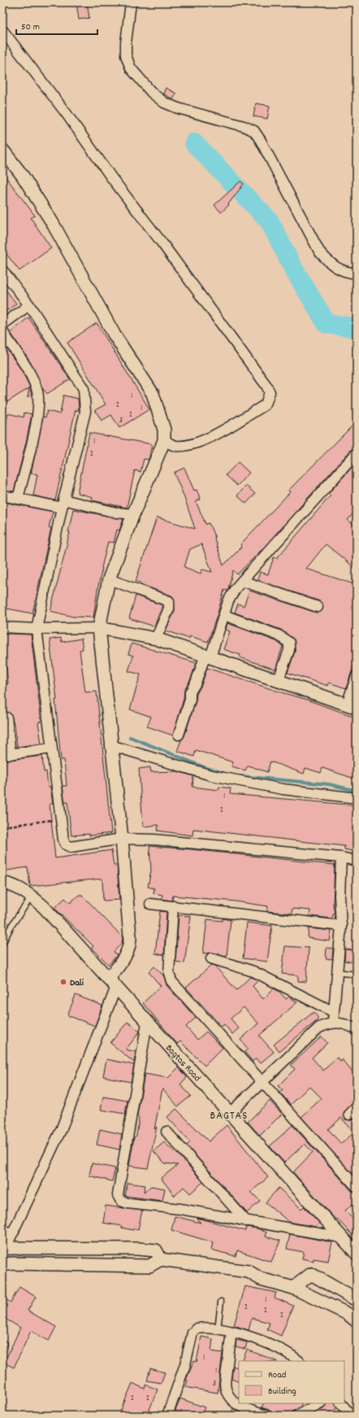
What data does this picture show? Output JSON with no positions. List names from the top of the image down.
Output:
{
  "streets": {
    "street": ["Bagtas Road"]
  },
  "districts": ["BAGTAS"],
  "places": ["Dali"],
  "house_numbers": [
    "1",
    "2",
    "1",
    "2",
    "3",
    "1",
    "2",
    "1",
    "2",
    "1",
    "2",
    "2",
    "2",
    "1",
    "1",
    "3",
    "2",
    "2"
  ],
  "legend": ["Road", "Building"],
  "scale_bar": "50 m"
}
